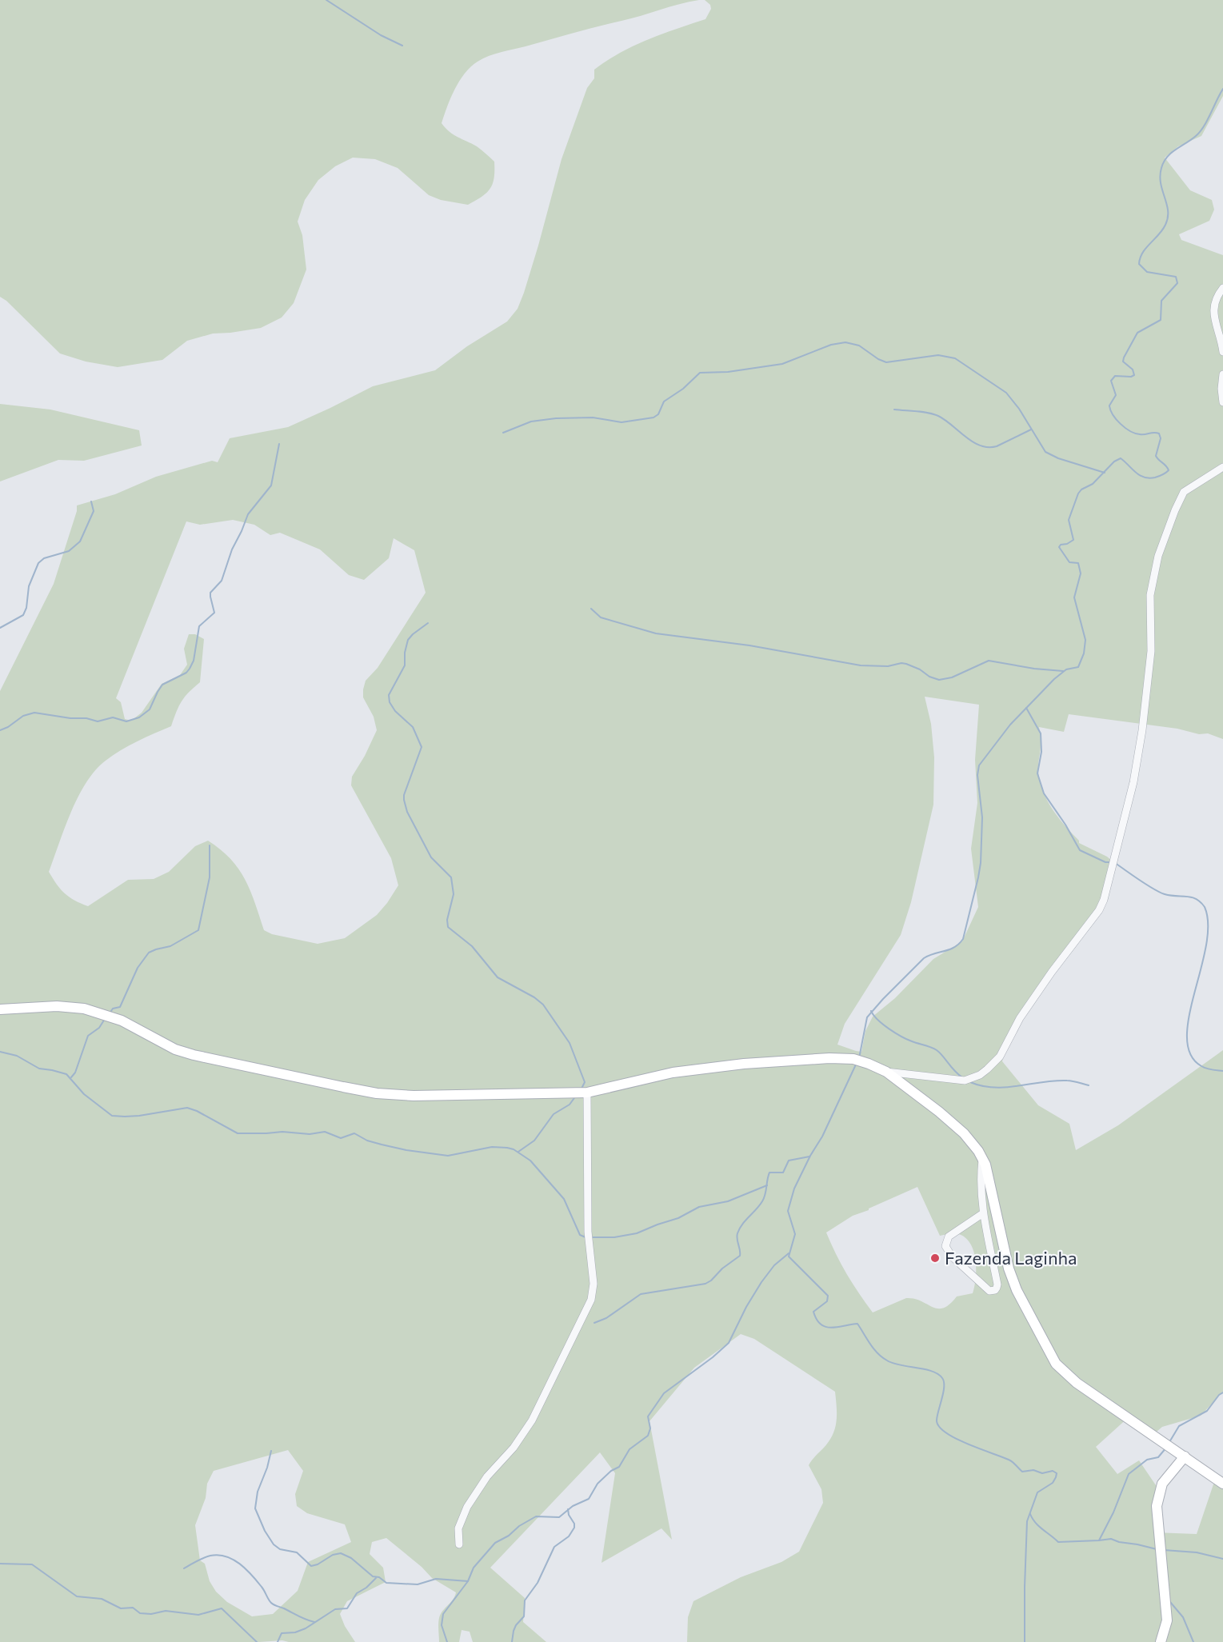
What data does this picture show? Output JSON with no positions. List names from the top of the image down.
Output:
{
  "places": ["Fazenda Laginha"]
}
